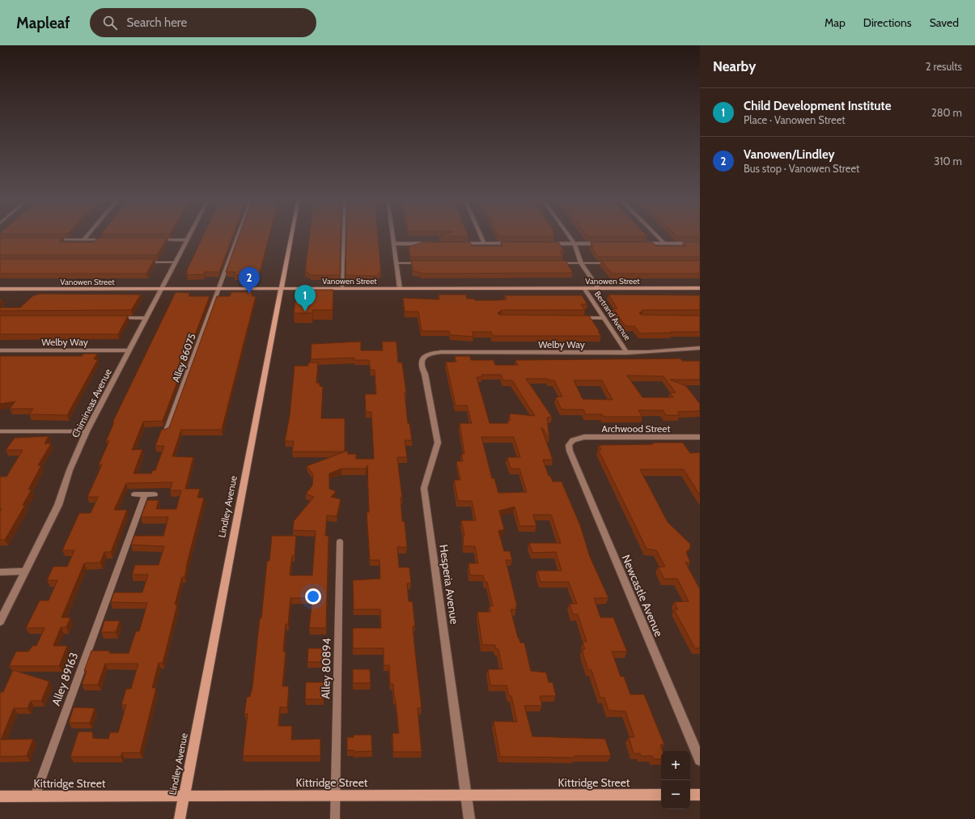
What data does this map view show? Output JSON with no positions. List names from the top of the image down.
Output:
{
  "streets": {
    "main road": ["Vanowen Street", "Lindley Avenue", "Kittridge Street"],
    "street": [
      "Bertrand Avenue",
      "Welby Way",
      "Chimineas Avenue",
      "Archwood Street",
      "Hesperia Avenue",
      "Newcastle Avenue"
    ],
    "lane": ["Alley 86075", "Alley 80894", "Alley 89163"]
  },
  "crossings": [
    ["Vanowen Street", "Bertrand Avenue"],
    ["Vanowen Street", "Alley 86075"],
    ["Vanowen Street", "Chimineas Avenue"],
    ["Vanowen Street", "Lindley Avenue"],
    ["Bertrand Avenue", "Welby Way"],
    ["Welby Way", "Chimineas Avenue"],
    ["Welby Way", "Hesperia Avenue"],
    ["Archwood Street", "Newcastle Avenue"],
    ["Lindley Avenue", "Kittridge Street"],
    ["Hesperia Avenue", "Kittridge Street"],
    ["Alley 80894", "Kittridge Street"],
    ["Alley 89163", "Kittridge Street"]
  ],
  "page": {
    "header": "Mapleaf",
    "search": "Search here",
    "nav": ["Map", "Directions", "Saved"],
    "heading": ["Nearby", "2 results"],
    "list": [
      {
        "mark": "1",
        "name": "Child Development Institute",
        "note": "Place · Vanowen Street",
        "value": "280 m"
      },
      {
        "mark": "2",
        "name": "Vanowen/Lindley",
        "note": "Bus stop · Vanowen Street",
        "value": "310 m"
      }
    ],
    "pins": ["2", "1"],
    "map_buttons": ["+", "−"]
  }
}
